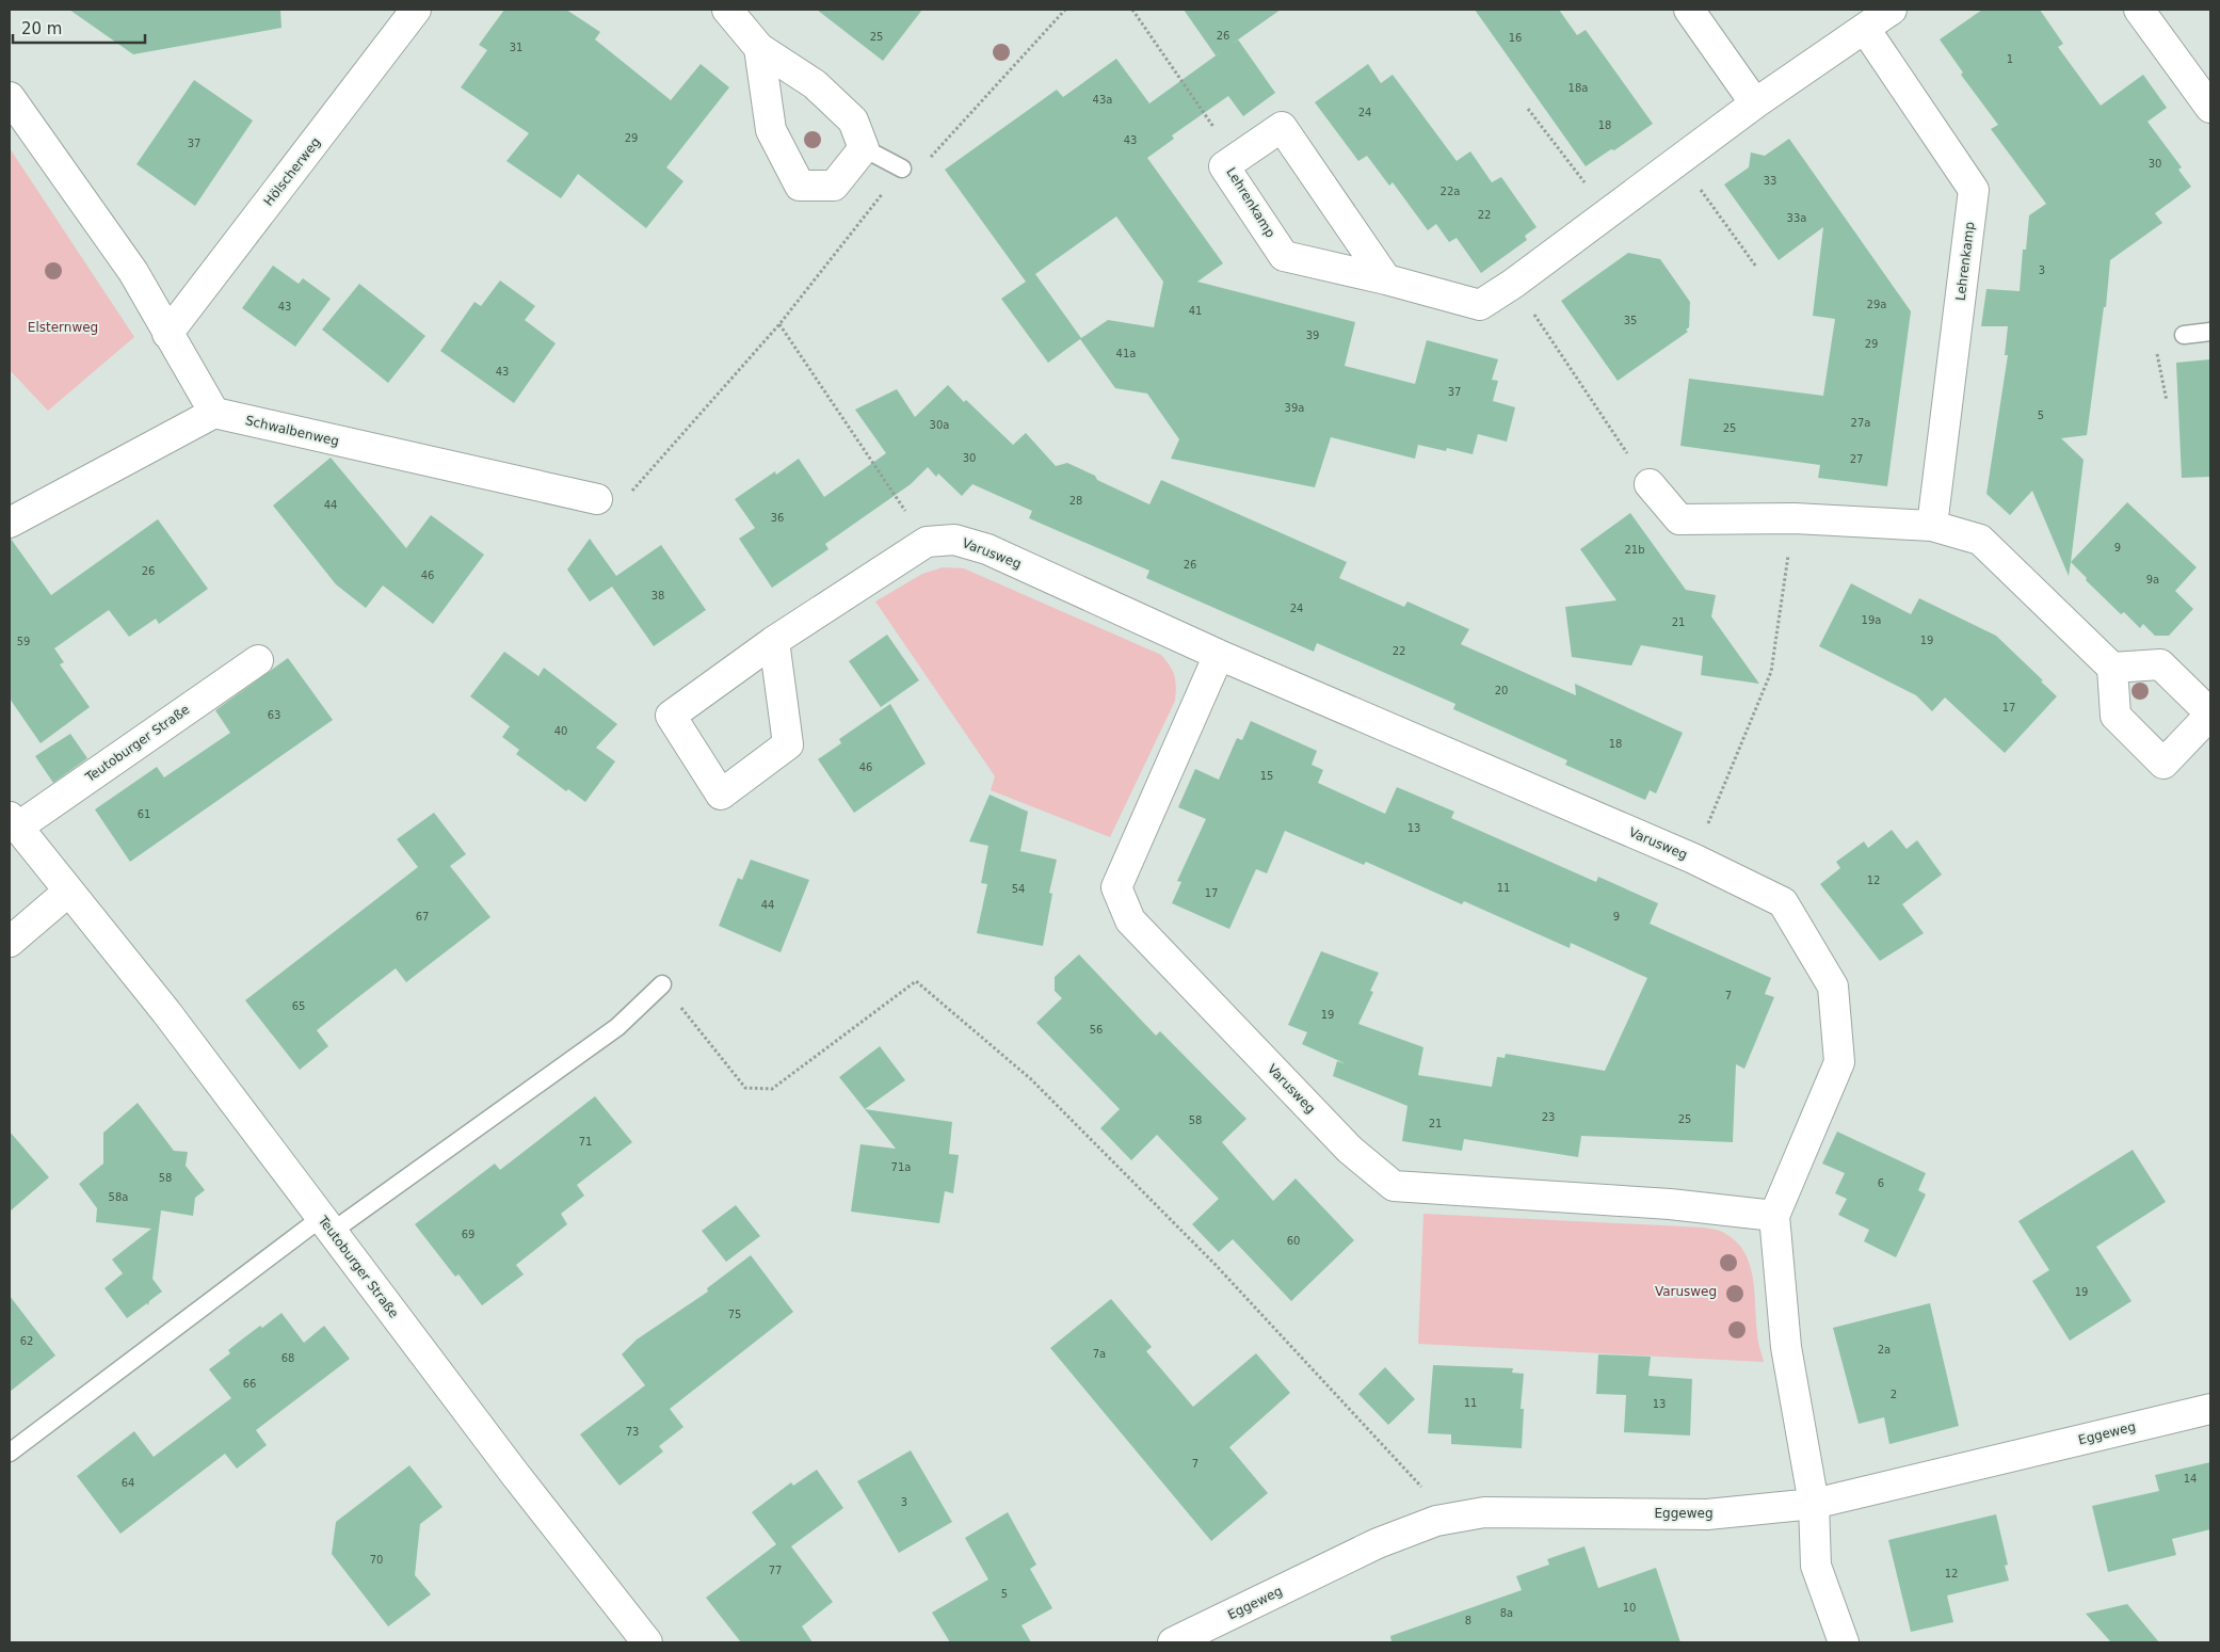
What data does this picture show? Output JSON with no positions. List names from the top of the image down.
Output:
{
  "streets": {
    "street": [
      "Hölscherweg",
      "Lehrenkamp",
      "Schwalbenweg",
      "Varusweg",
      "Teutoburger Straße",
      "Eggeweg"
    ]
  },
  "crossings": [
    ["Varusweg", "Eggeweg"]
  ],
  "parks": ["Elsternweg", "Varusweg"],
  "house_numbers": [
    "26",
    "25",
    "16",
    "31",
    "1",
    "18a",
    "43a",
    "24",
    "18",
    "29",
    "43",
    "37",
    "30",
    "33",
    "22a",
    "22",
    "33a",
    "3",
    "29a",
    "43",
    "41",
    "35",
    "39",
    "29",
    "41a",
    "43",
    "37",
    "39a",
    "5",
    "27a",
    "30a",
    "25",
    "30",
    "27",
    "28",
    "44",
    "36",
    "9",
    "21b",
    "26",
    "26",
    "46",
    "9a",
    "38",
    "24",
    "19a",
    "21",
    "19",
    "59",
    "22",
    "20",
    "17",
    "63",
    "40",
    "18",
    "46",
    "15",
    "61",
    "13",
    "12",
    "11",
    "54",
    "17",
    "44",
    "67",
    "9",
    "7",
    "65",
    "19",
    "56",
    "23",
    "25",
    "58",
    "21",
    "71",
    "71a",
    "58",
    "6",
    "58a",
    "69",
    "60",
    "19",
    "75",
    "62",
    "2a",
    "7a",
    "68",
    "66",
    "2",
    "11",
    "13",
    "73",
    "7",
    "14",
    "64",
    "3",
    "70",
    "77",
    "12",
    "5",
    "10",
    "8a",
    "8"
  ],
  "scale_bar": "20 m"
}
